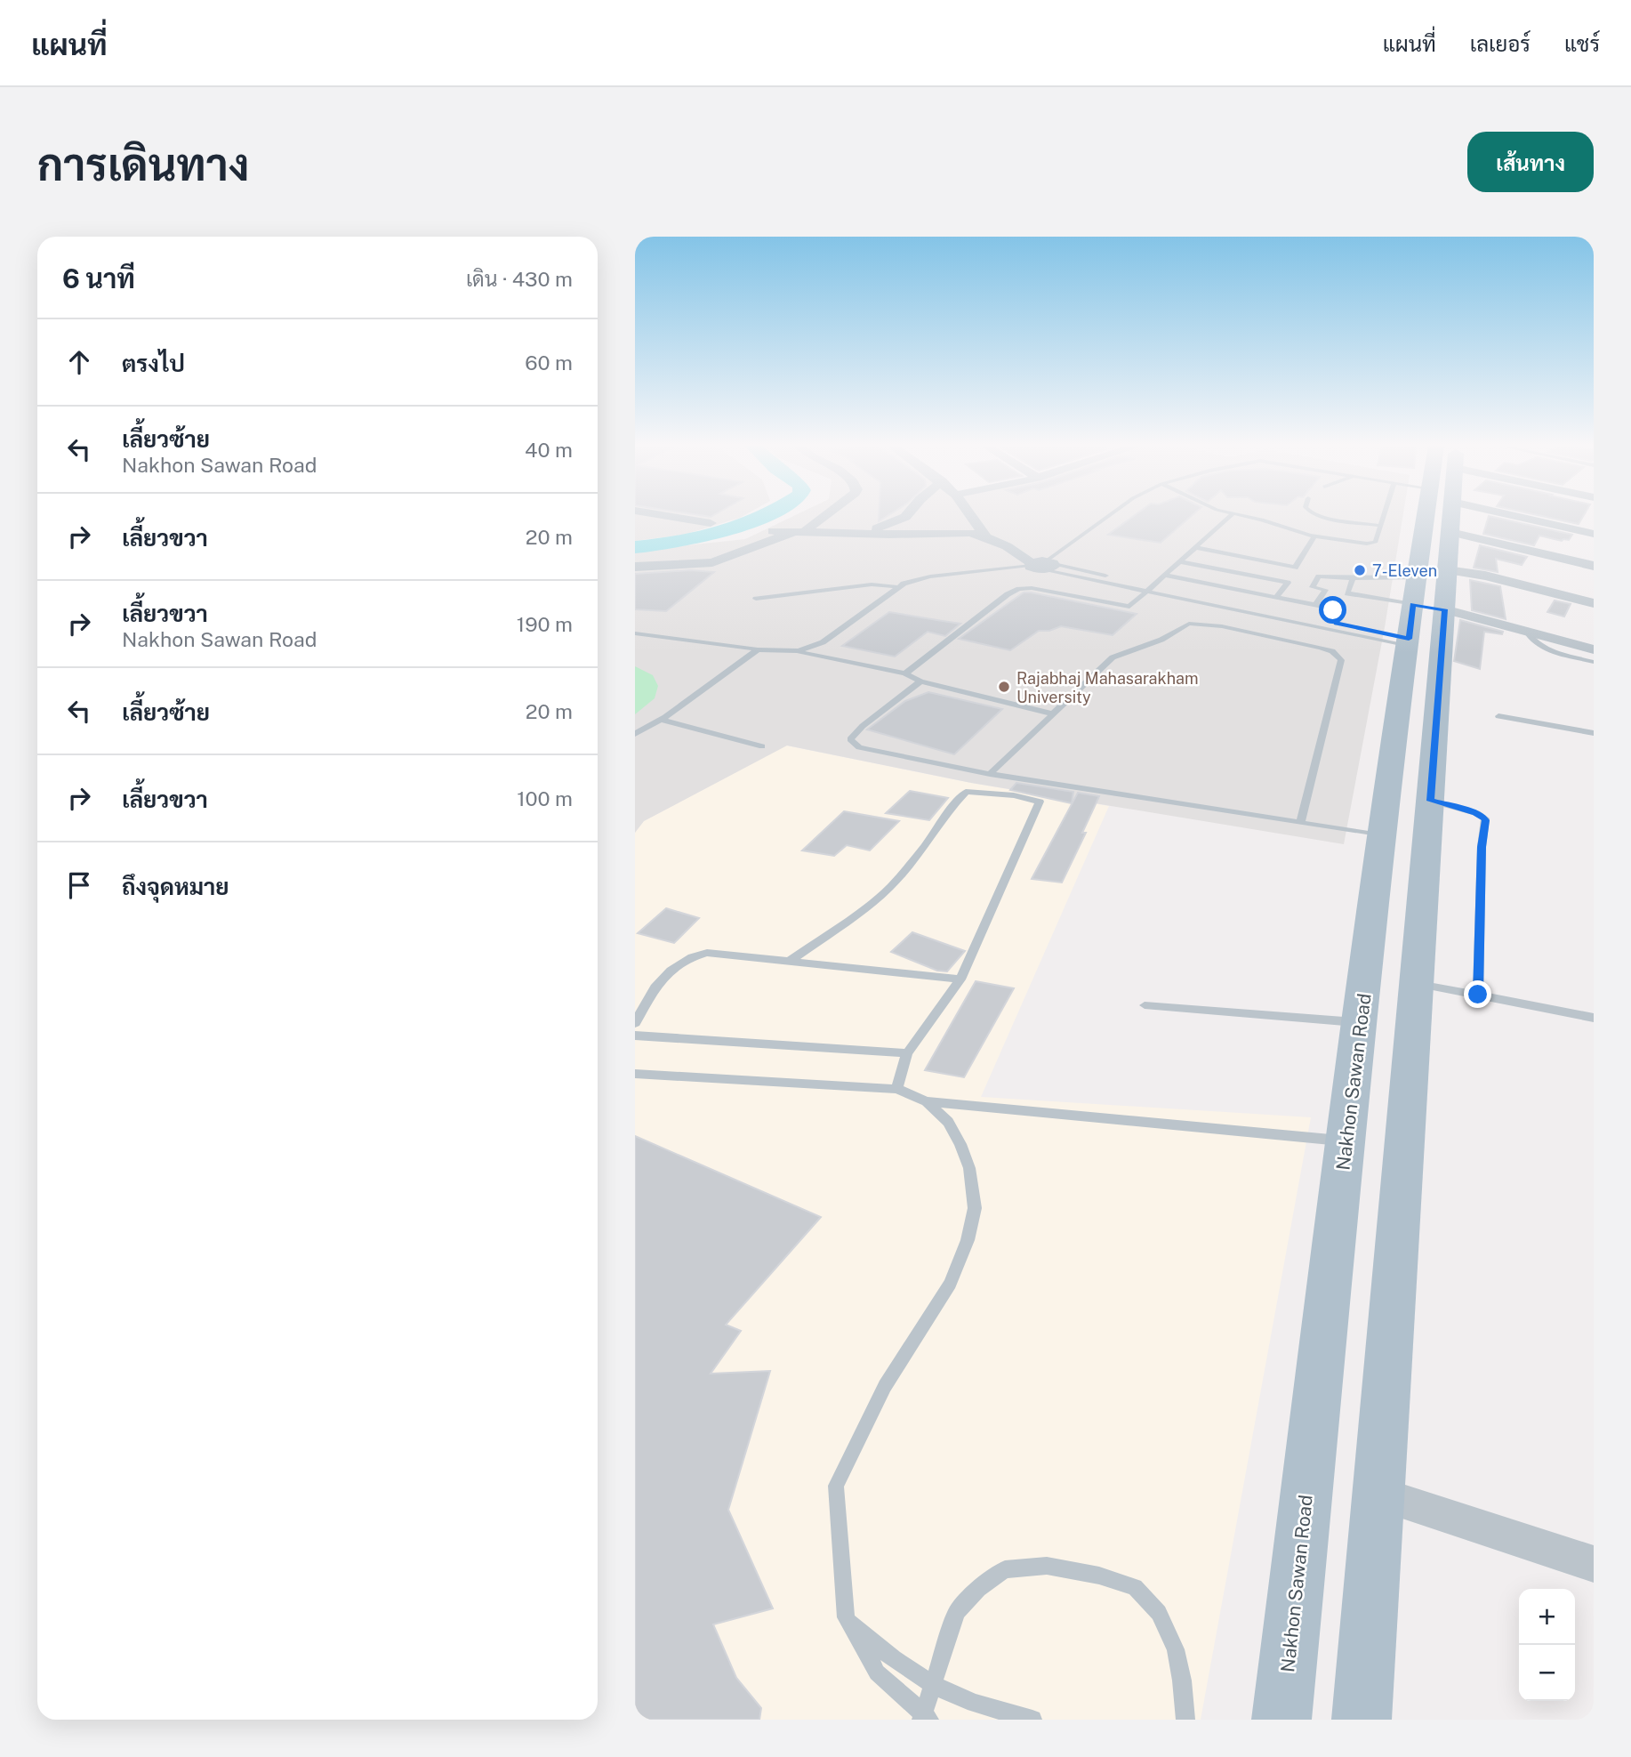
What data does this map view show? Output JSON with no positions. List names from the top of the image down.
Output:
{
  "streets": {
    "main road": ["Nakhon Sawan Road"]
  },
  "places": ["7-Eleven", "Rajabhaj Mahasarakham University"],
  "page": {
    "header": "แผนที่",
    "nav": ["แผนที่", "เลเยอร์", "แชร์"],
    "buttons": "เส้นทาง",
    "title": "การเดินทาง",
    "heading": ["6 นาที", "เดิน · 430 m"],
    "list": [
      ["ตรงไป", "60 m"],
      ["เลี้ยวซ้าย", "Nakhon Sawan Road", "40 m"],
      ["เลี้ยวขวา", "20 m"],
      ["เลี้ยวขวา", "Nakhon Sawan Road", "190 m"],
      ["เลี้ยวซ้าย", "20 m"],
      ["เลี้ยวขวา", "100 m"],
      "ถึงจุดหมาย"
    ],
    "map_buttons": ["+", "−"]
  }
}
